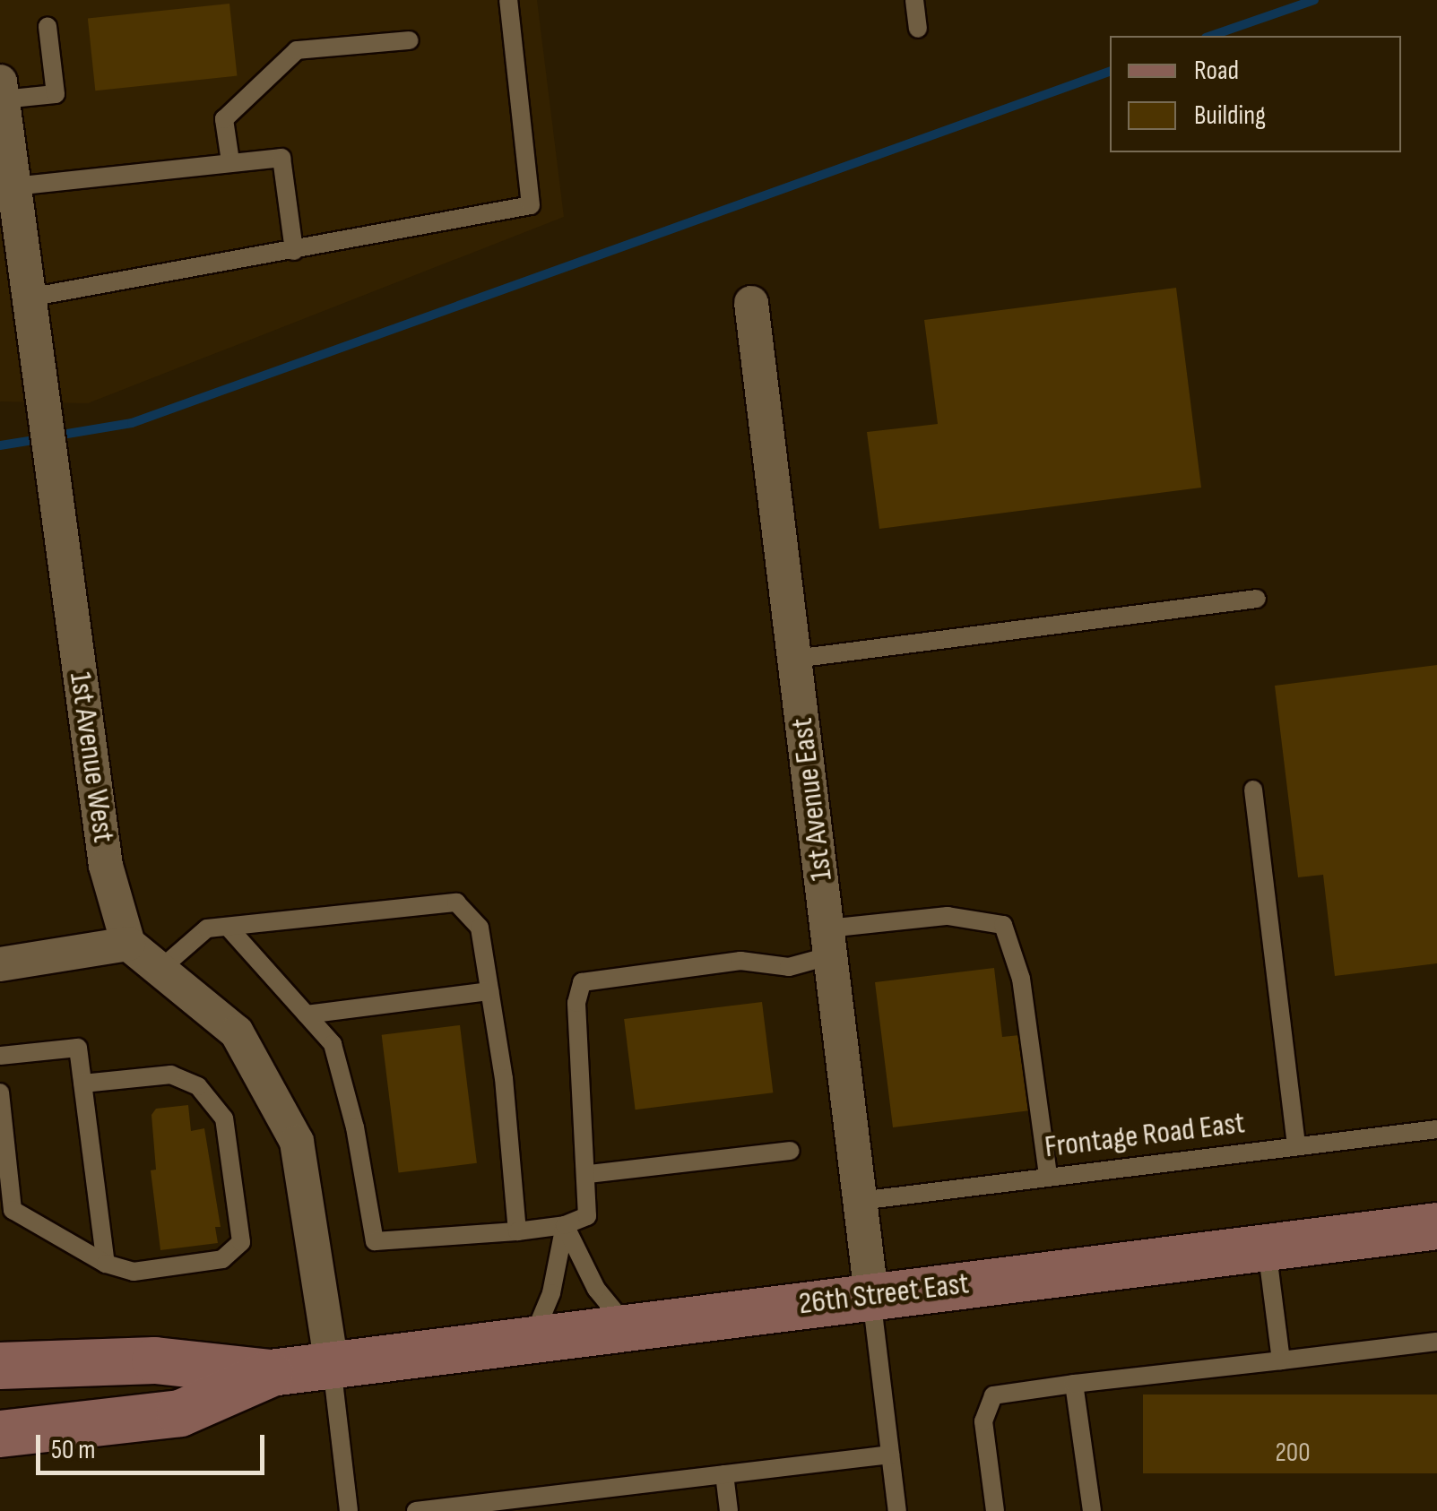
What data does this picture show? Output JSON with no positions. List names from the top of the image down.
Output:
{
  "streets": {
    "main road": ["26th Street East"],
    "street": ["1st Avenue West", "1st Avenue East"],
    "lane": ["Frontage Road East"]
  },
  "crossings": [
    ["1st Avenue East", "Frontage Road East"],
    ["1st Avenue East", "26th Street East"]
  ],
  "house_numbers": ["200"],
  "legend": ["Road", "Building"],
  "scale_bar": "50 m"
}
